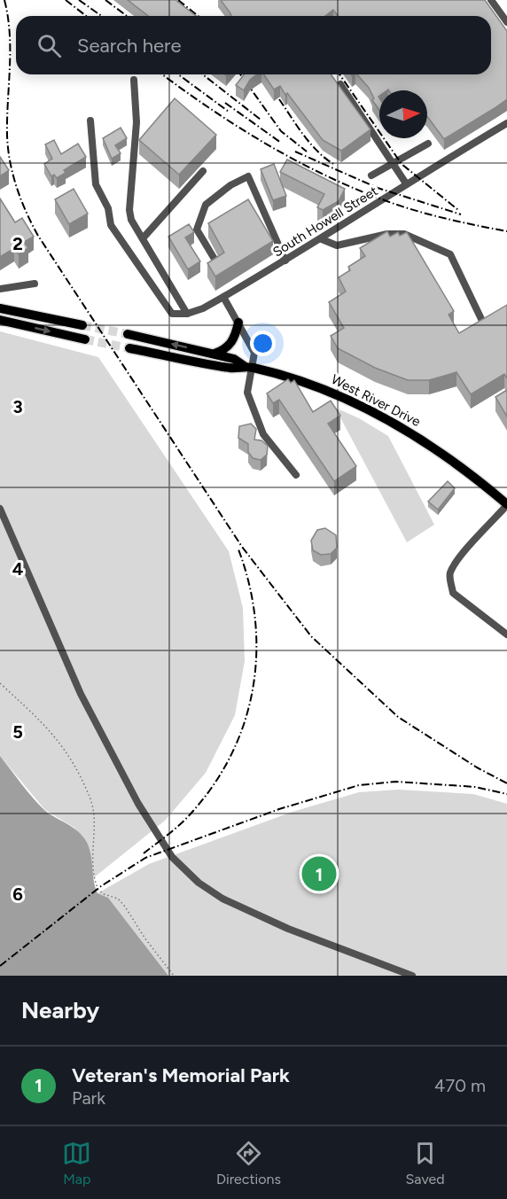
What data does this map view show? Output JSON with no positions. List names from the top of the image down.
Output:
{
  "streets": {
    "main road": ["West River Drive"],
    "street": ["South Howell Street"]
  },
  "north": "right",
  "page": {
    "search": "Search here",
    "pins": "1",
    "heading": "Nearby",
    "list": [
      {
        "mark": "1",
        "name": "Veteran's Memorial Park",
        "note": "Park",
        "value": "470 m"
      }
    ],
    "nav": ["Map", "Directions", "Saved"]
  },
  "grid": {
    "rows": [
      "2",
      "3",
      "4",
      "5",
      "6"
    ]
  }
}
